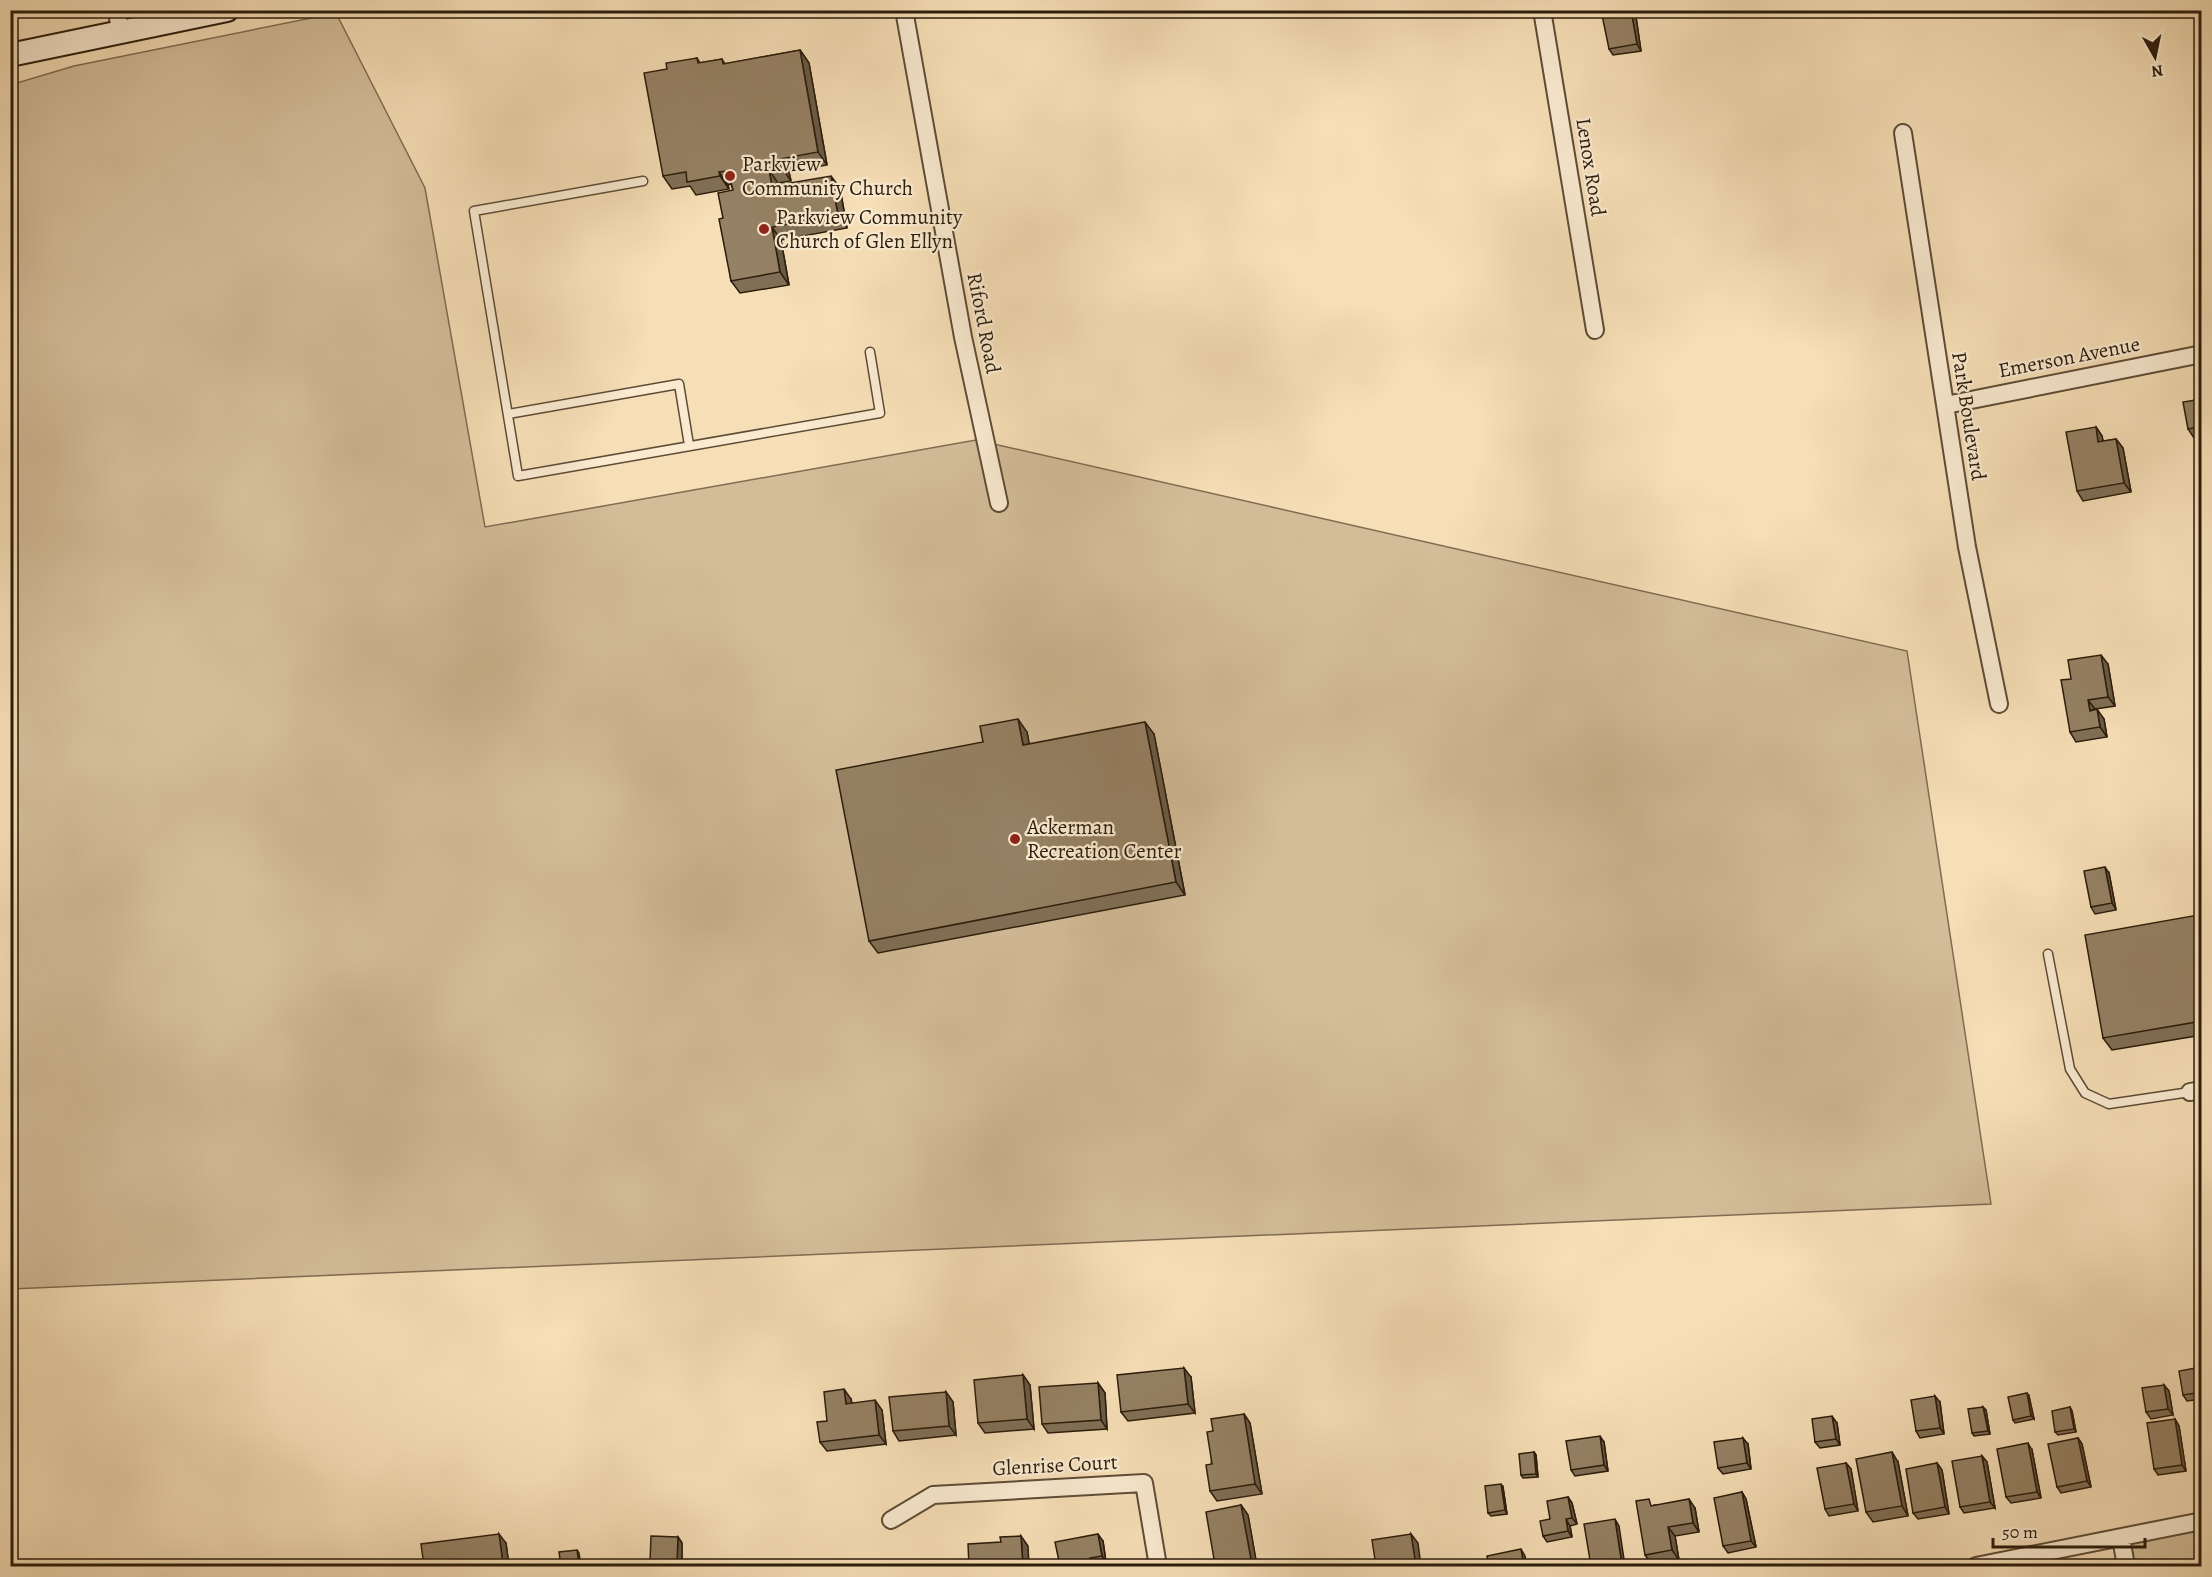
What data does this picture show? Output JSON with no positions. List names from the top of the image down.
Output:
{
  "streets": {
    "street": [
      "Lenox Road",
      "Riford Road",
      "Emerson Avenue",
      "Park Boulevard",
      "Glenrise Court"
    ]
  },
  "crossings": [
    ["Emerson Avenue", "Park Boulevard"]
  ],
  "places": ["Parkview Community Church", "Parkview Community Church of Glen Ellyn", "Ackerman Recreation Center"],
  "scale_bar": "50 m",
  "north": "bottom"
}
